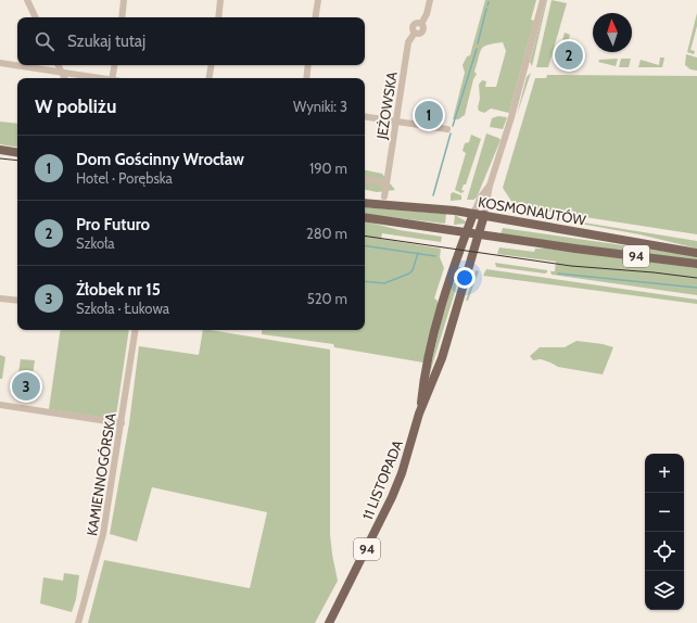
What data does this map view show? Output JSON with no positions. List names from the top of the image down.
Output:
{
  "streets": {
    "main road": ["KOSMONAUTÓW", "94", "11 LISTOPADA"],
    "street": ["JEŻOWSKA", "KAMIENNOGÓRSKA"]
  },
  "crossings": [
    ["KOSMONAUTÓW", "11 LISTOPADA"],
    ["94", "11 LISTOPADA"]
  ],
  "north": "top",
  "page": {
    "search": "Szukaj tutaj",
    "pins": ["2", "1", "3"],
    "heading": ["W pobliżu", "Wyniki: 3"],
    "list": [
      {
        "mark": "1",
        "name": "Dom Gościnny Wrocław",
        "note": "Hotel · Porębska",
        "value": "190 m"
      },
      {
        "mark": "2",
        "name": "Pro Futuro",
        "note": "Szkoła",
        "value": "280 m"
      },
      {
        "mark": "3",
        "name": "Żłobek nr 15",
        "note": "Szkoła · Łukowa",
        "value": "520 m"
      }
    ],
    "map_buttons": ["+", "−"]
  }
}
